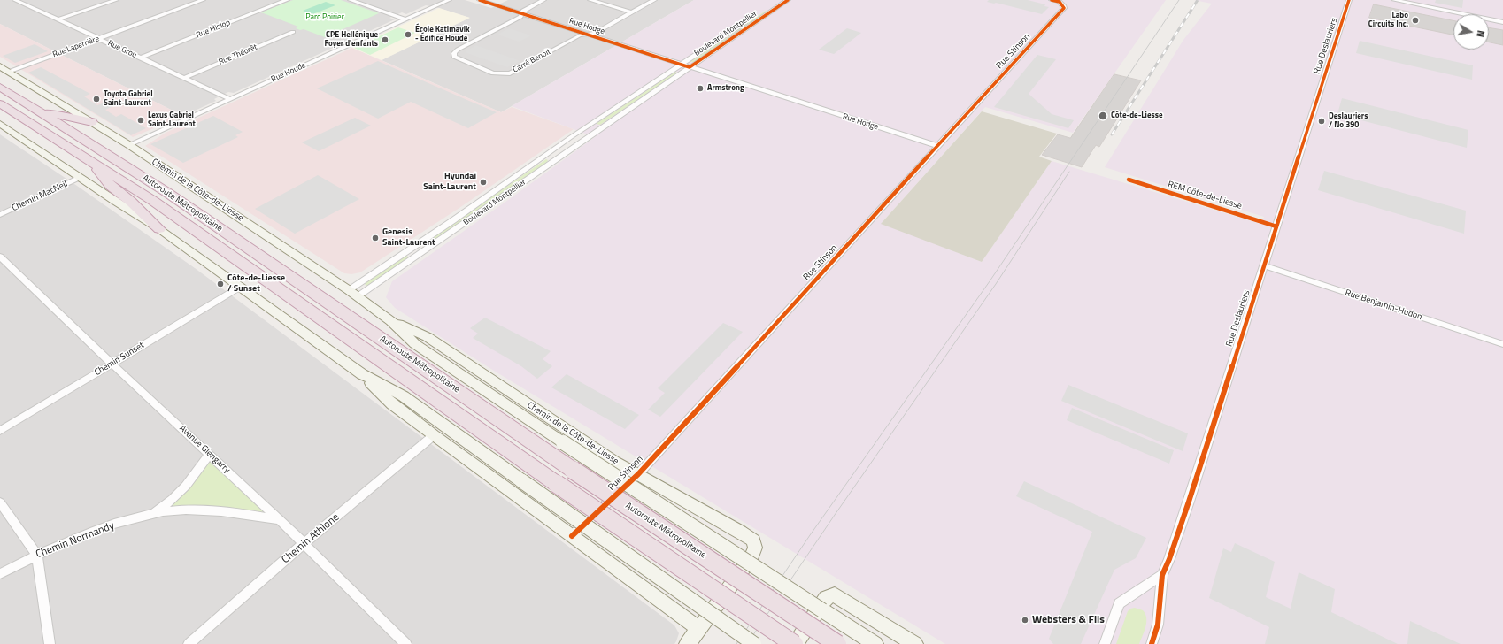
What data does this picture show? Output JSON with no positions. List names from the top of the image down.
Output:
{
  "streets": {
    "highway": ["Autoroute Métropolitaine"],
    "main road": ["Chemin de la Côte-de-Liesse"],
    "street": [
      "Rue Hodge",
      "Rue Hislop",
      "Boulevard Montpellier",
      "Rue Deslauriers",
      "Rue Laperrière",
      "Rue Grou",
      "Rue Stinson",
      "Rue Théorêt",
      "Carré Benoit",
      "Rue Houde",
      "Chemin MacNeil",
      "Rue Benjamin-Hudon",
      "Chemin Sunset",
      "Avenue Glengarry",
      "Chemin Athlone",
      "Chemin Normandy"
    ],
    "cycle path": ["REM Côte-de-Liesse"]
  },
  "crossings": [
    ["Rue Hodge", "Boulevard Montpellier"],
    ["Rue Hodge", "Rue Stinson"],
    ["Rue Hodge", "Carré Benoit"],
    ["Rue Hislop", "Rue Grou"],
    ["Boulevard Montpellier", "Chemin de la Côte-de-Liesse"],
    ["Rue Deslauriers", "Rue Benjamin-Hudon"],
    ["Rue Laperrière", "Rue Grou"],
    ["Rue Laperrière", "Chemin de la Côte-de-Liesse"],
    ["Rue Grou", "Rue Théorêt"],
    ["Rue Grou", "Rue Houde"],
    ["Rue Stinson", "Chemin de la Côte-de-Liesse"],
    ["Rue Houde", "Chemin de la Côte-de-Liesse"],
    ["Chemin Sunset", "Avenue Glengarry"],
    ["Avenue Glengarry", "Chemin Athlone"],
    ["Avenue Glengarry", "Chemin Normandy"]
  ],
  "parks": ["Parc Poirier"],
  "places": [
    "Labo Circuits Inc.",
    "École Katimavik - Édifice Houde",
    "CPE Hellénique Foyer d'enfants",
    "Armstrong",
    "Toyota Gabriel Saint-Laurent",
    "Côte-de-Liesse",
    "Lexus Gabriel Saint-Laurent",
    "Deslauriers / No 390",
    "Hyundai Saint-Laurent",
    "Genesis Saint-Laurent",
    "Côte-de-Liesse / Sunset",
    "Websters & Fils"
  ],
  "north": "right"
}
